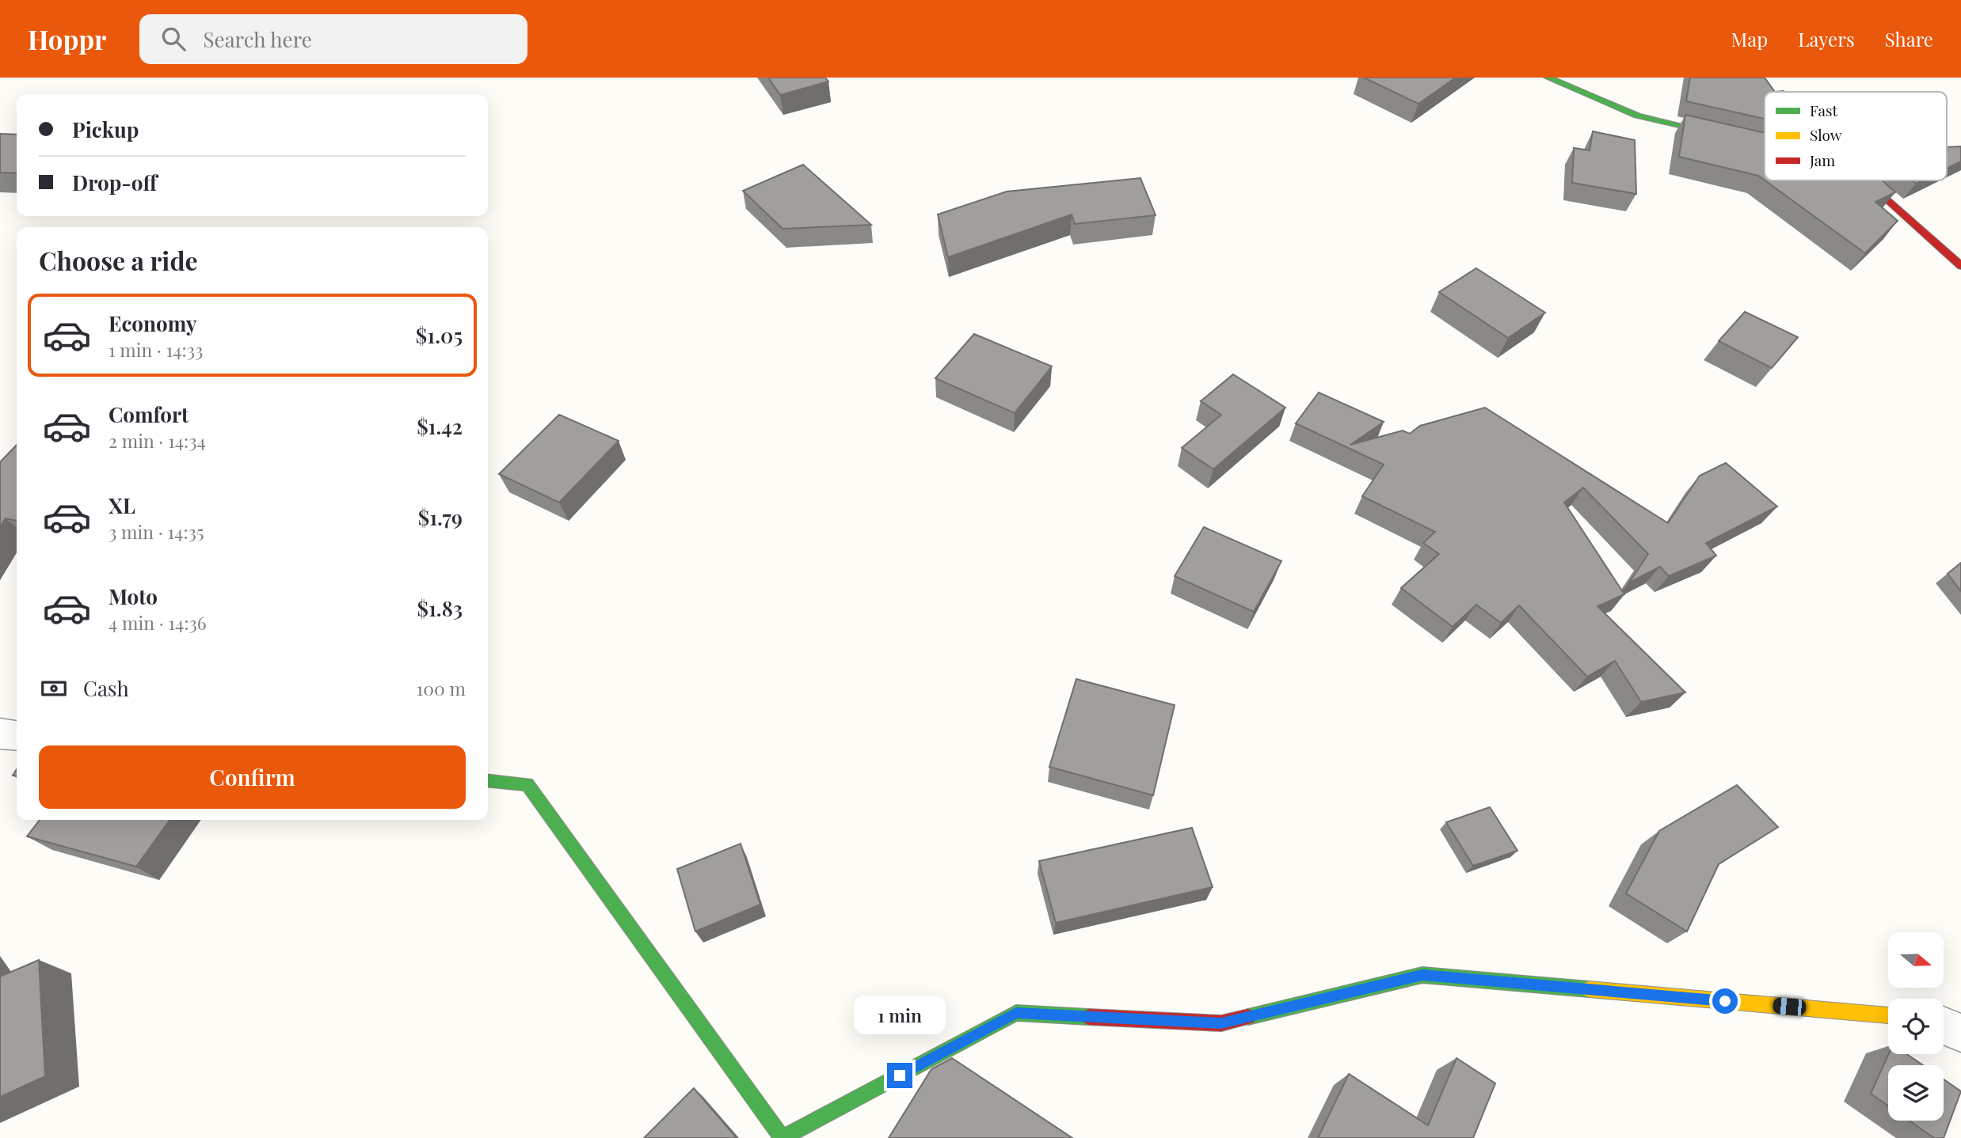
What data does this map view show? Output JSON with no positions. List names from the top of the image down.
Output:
{
  "legend": ["Fast", "Slow", "Jam"],
  "north": "right",
  "page": {
    "header": "Hoppr",
    "search": "Search here",
    "nav": ["Map", "Layers", "Share"],
    "banner": ["Pickup", "Drop-off"],
    "heading": "Choose a ride",
    "list": [
      {
        "name": "Economy",
        "note": "1 min · 14:33",
        "value": "$1.05"
      },
      {
        "name": "Comfort",
        "note": "2 min · 14:34",
        "value": "$1.42"
      },
      {
        "name": "XL",
        "note": "3 min · 14:35",
        "value": "$1.79"
      },
      {
        "name": "Moto",
        "note": "4 min · 14:36",
        "value": "$1.83"
      }
    ],
    "pay": ["Cash", "100 m"],
    "buttons": "Confirm",
    "bubble": "1 min"
  }
}
